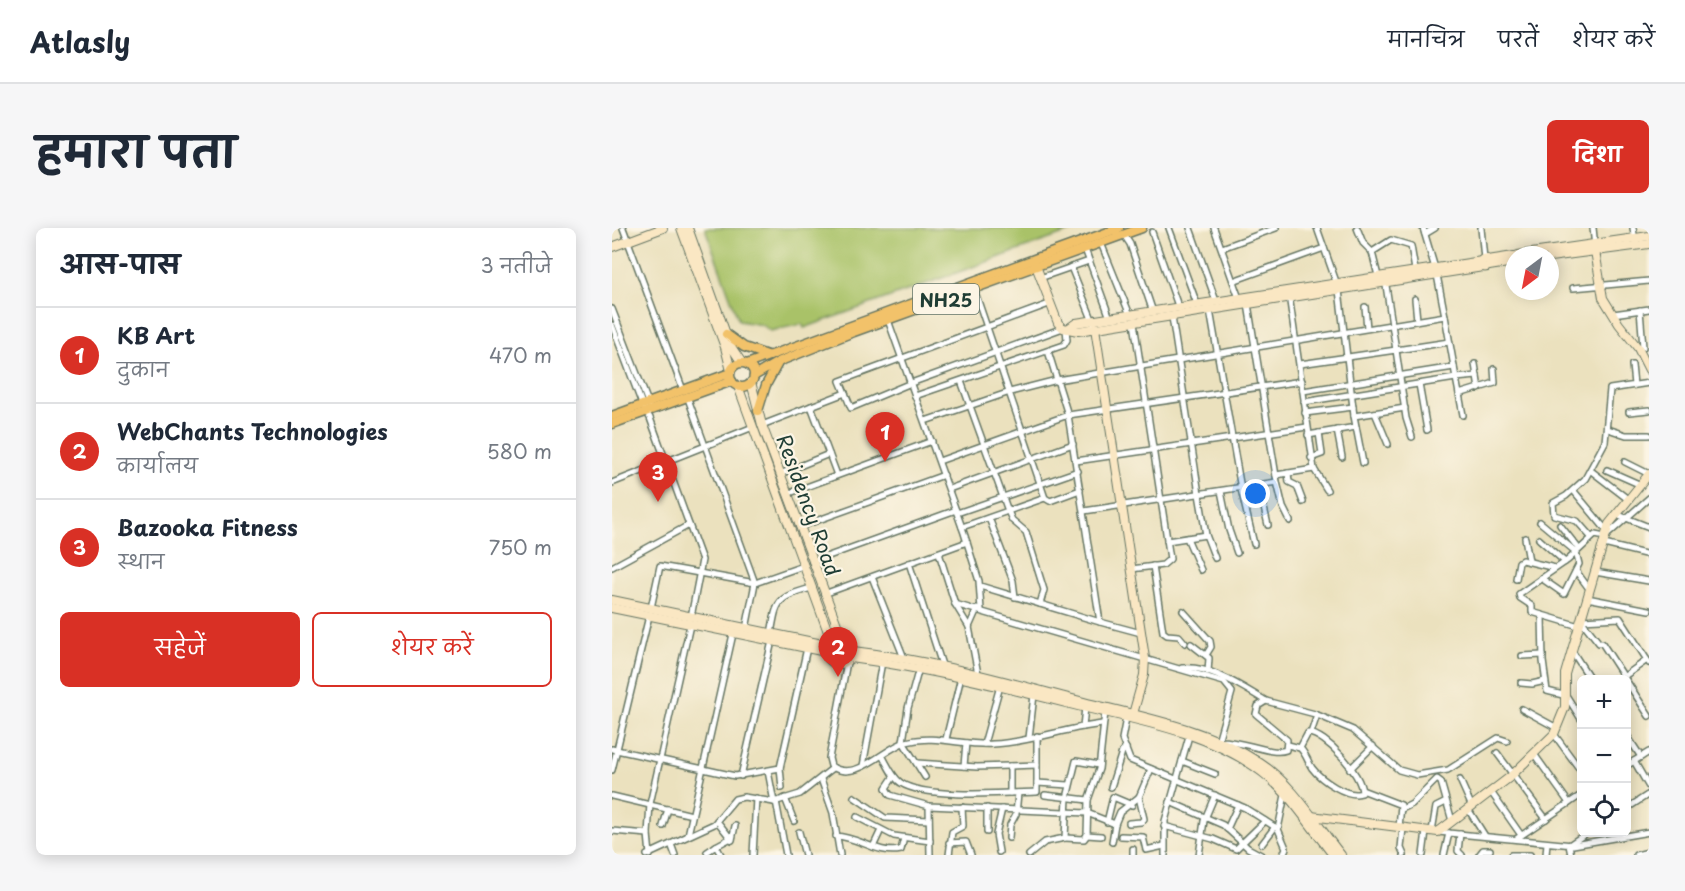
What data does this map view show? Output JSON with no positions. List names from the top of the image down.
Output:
{
  "streets": {
    "main road": ["NH25", "Residency Road"]
  },
  "crossings": [
    ["NH25", "Residency Road"]
  ],
  "north": "bottom left",
  "page": {
    "header": "Atlasly",
    "nav": ["मानचित्र", "परतें", "शेयर करें"],
    "title": "हमारा पता",
    "buttons": [
      "दिशा",
      ["सहेजें", "शेयर करें"]
    ],
    "heading": ["आस-पास", "3 नतीजे"],
    "list": [
      {
        "mark": "1",
        "name": "KB Art",
        "note": "दुकान",
        "value": "470 m"
      },
      {
        "mark": "2",
        "name": "WebChants Technologies",
        "note": "कार्यालय",
        "value": "580 m"
      },
      {
        "mark": "3",
        "name": "Bazooka Fitness",
        "note": "स्थान",
        "value": "750 m"
      }
    ],
    "pins": ["1", "3", "2"],
    "map_buttons": ["+", "−"]
  }
}
